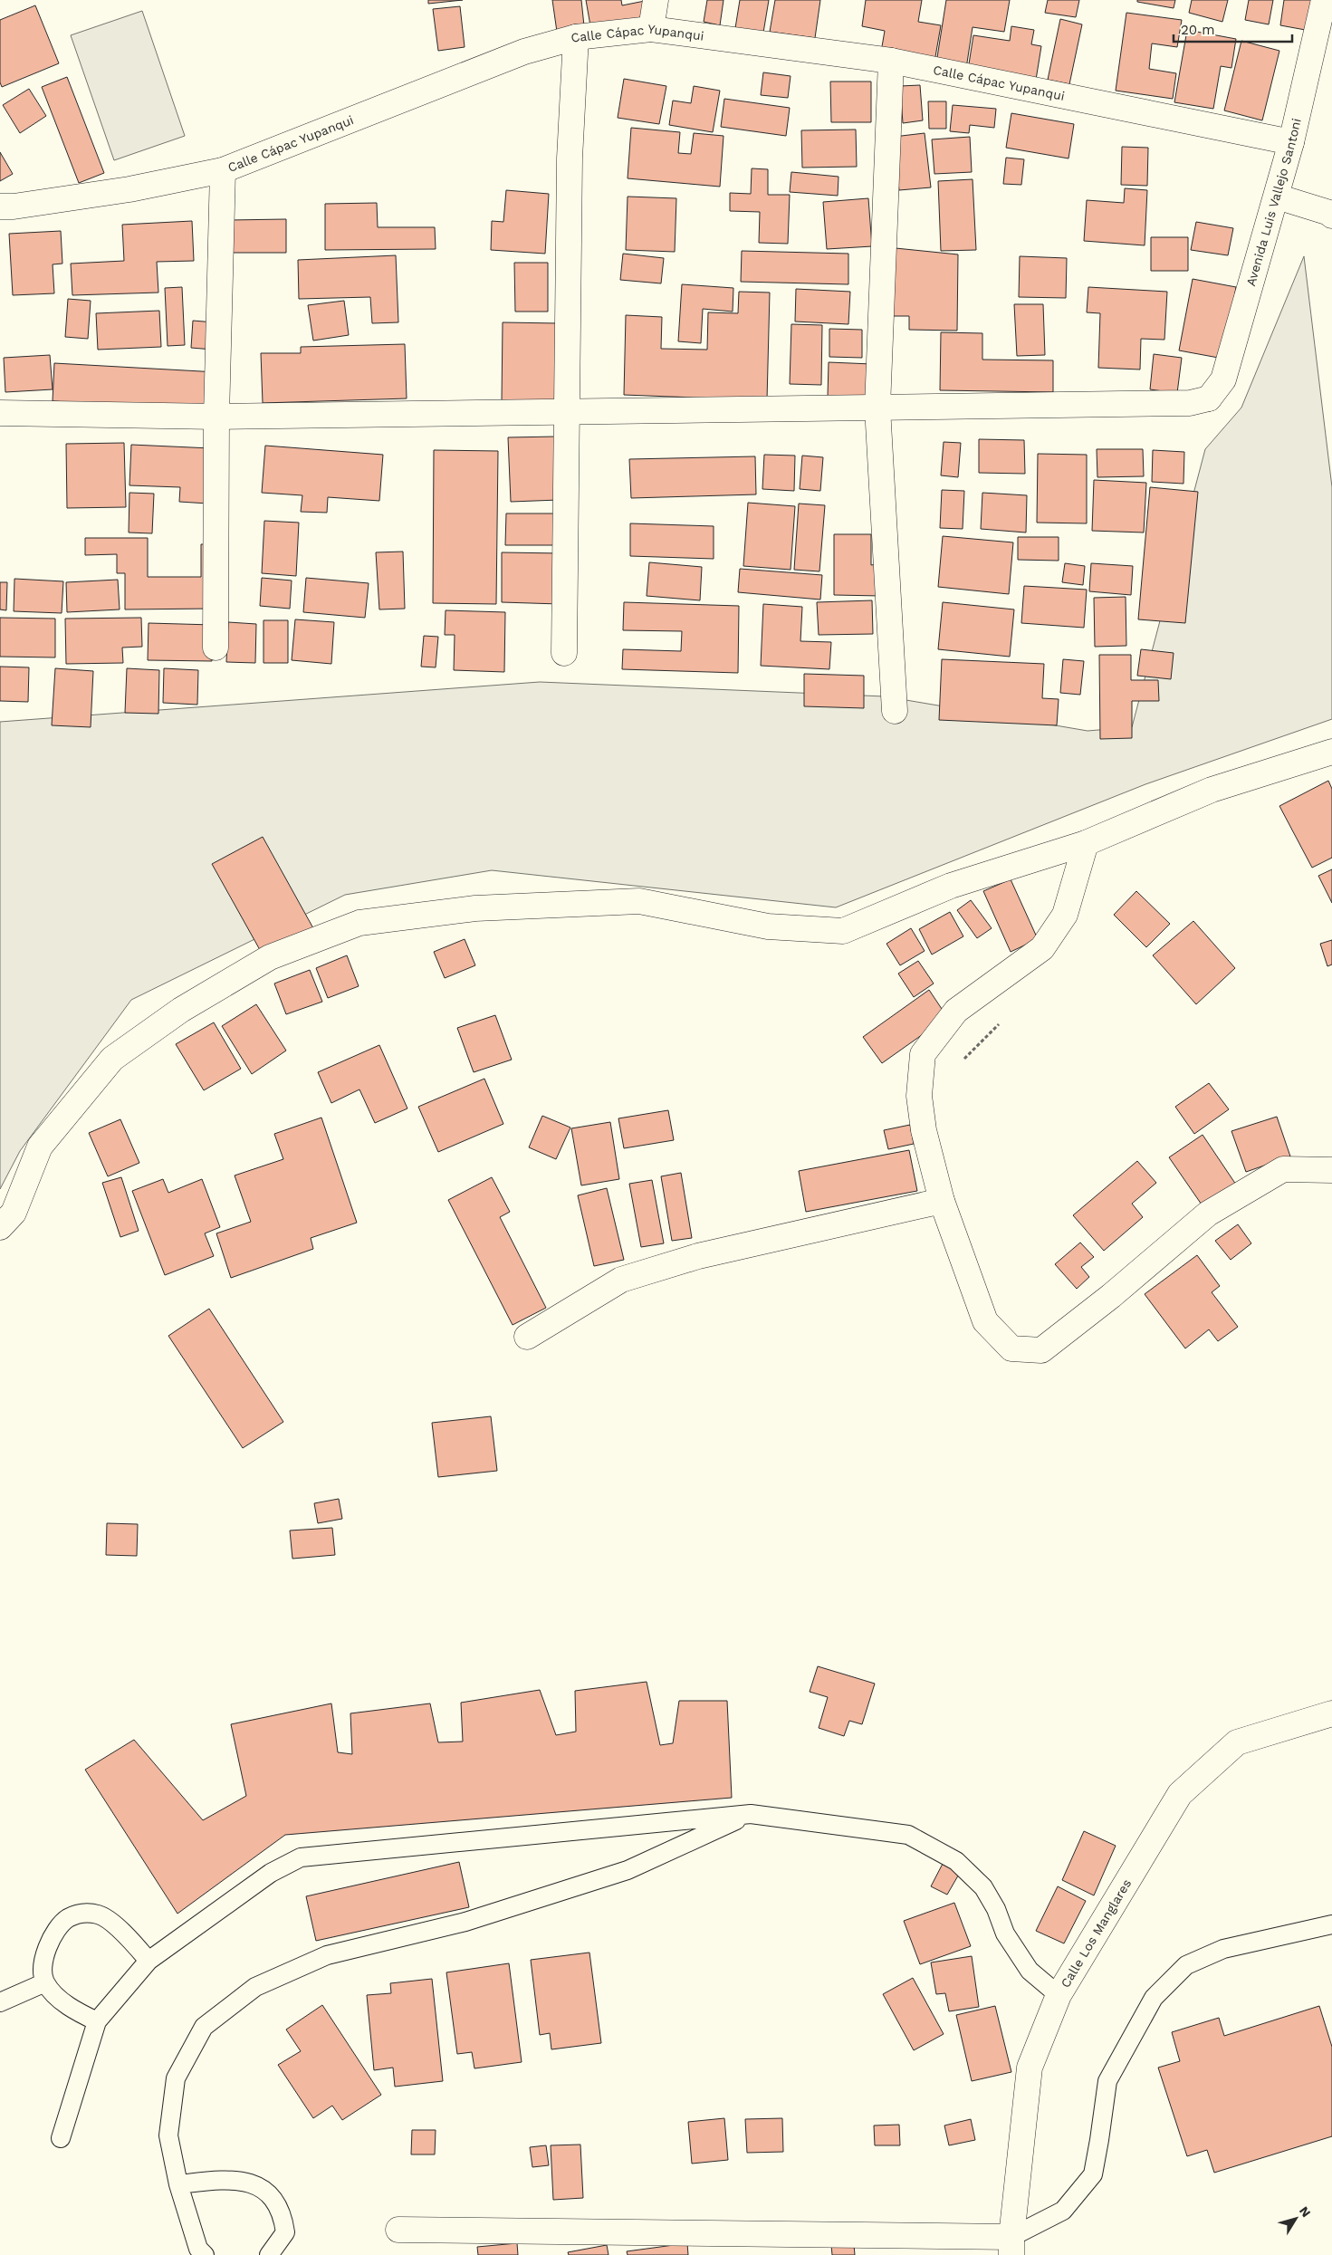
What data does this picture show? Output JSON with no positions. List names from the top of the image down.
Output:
{
  "streets": {
    "street": ["Calle Cápac Yupanqui", "Avenida Luis Vallejo Santoni", "Calle Los Manglares"]
  },
  "crossings": [
    ["Calle Cápac Yupanqui", "Avenida Luis Vallejo Santoni"]
  ],
  "scale_bar": "20 m",
  "north": "top right"
}
